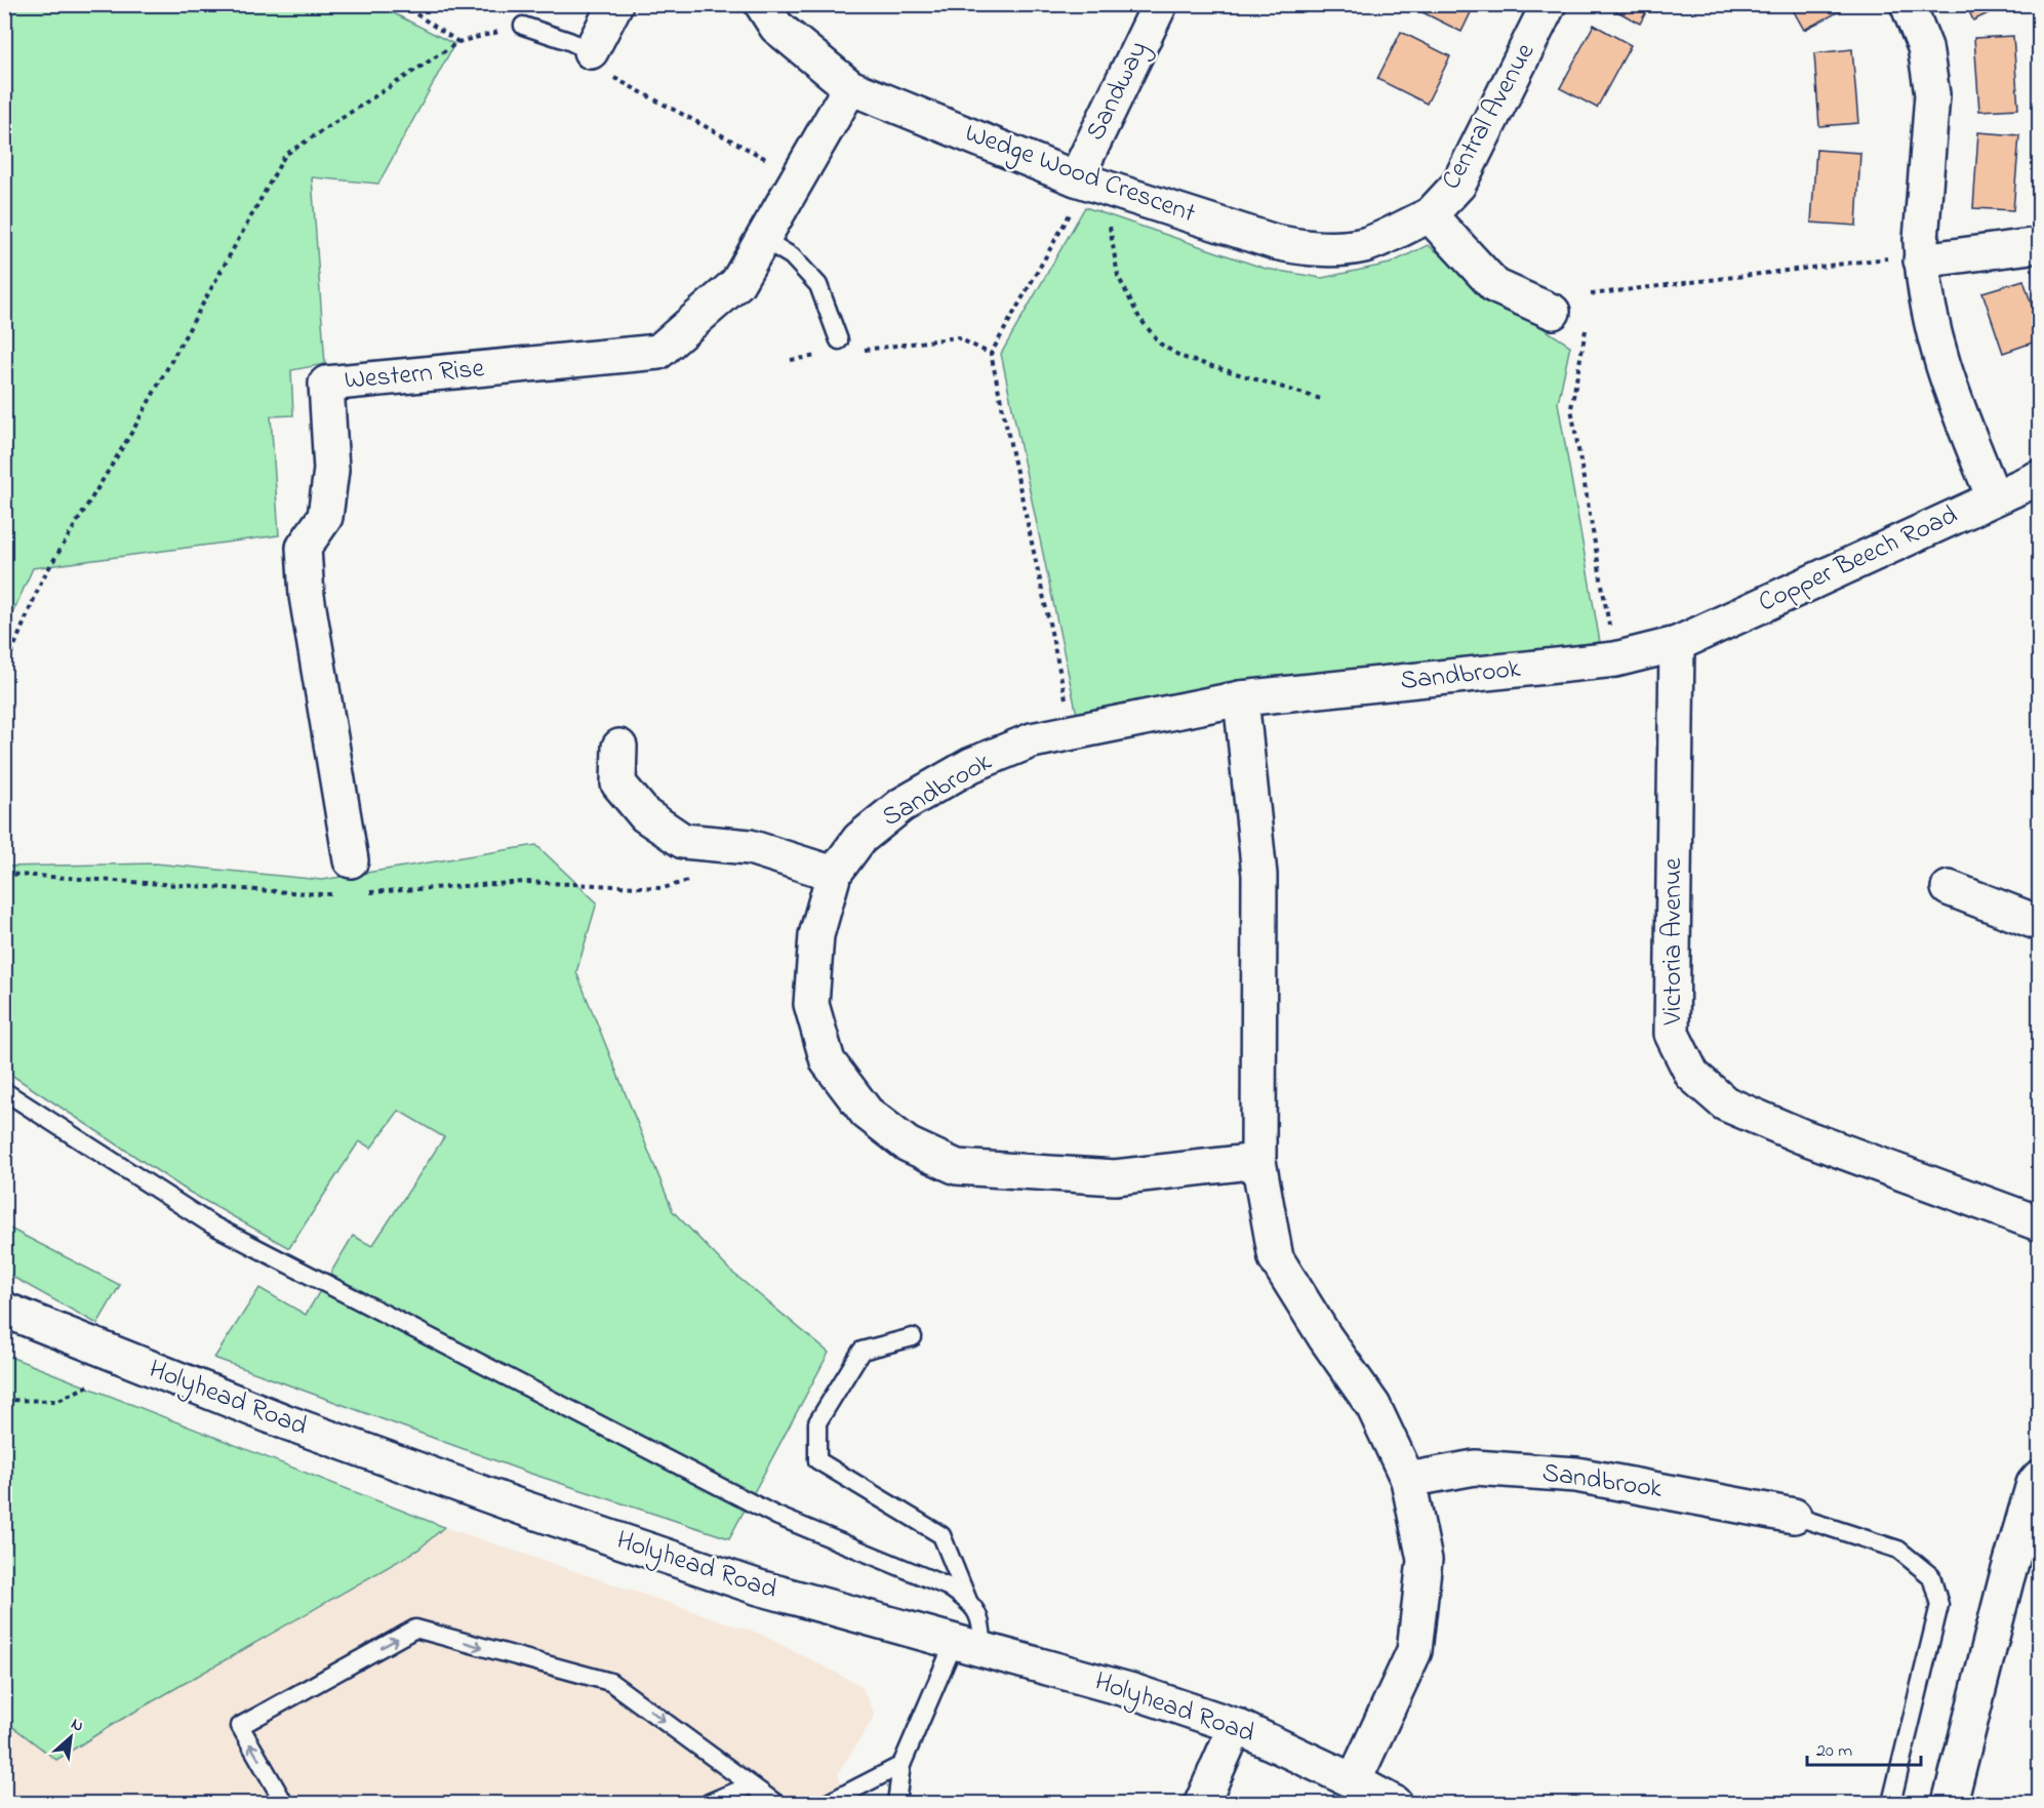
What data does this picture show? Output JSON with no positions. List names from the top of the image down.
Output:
{
  "streets": {
    "street": [
      "Sandway",
      "Central Avenue",
      "Wedge Wood Crescent",
      "Western Rise",
      "Copper Beech Road",
      "Sandbrook",
      "Victoria Avenue",
      "Holyhead Road"
    ]
  },
  "crossings": [
    ["Sandway", "Wedge Wood Crescent"],
    ["Central Avenue", "Wedge Wood Crescent"],
    ["Wedge Wood Crescent", "Western Rise"],
    ["Copper Beech Road", "Sandbrook"],
    ["Copper Beech Road", "Victoria Avenue"],
    ["Sandbrook", "Victoria Avenue"]
  ],
  "scale_bar": "20 m",
  "north": "top right"
}
